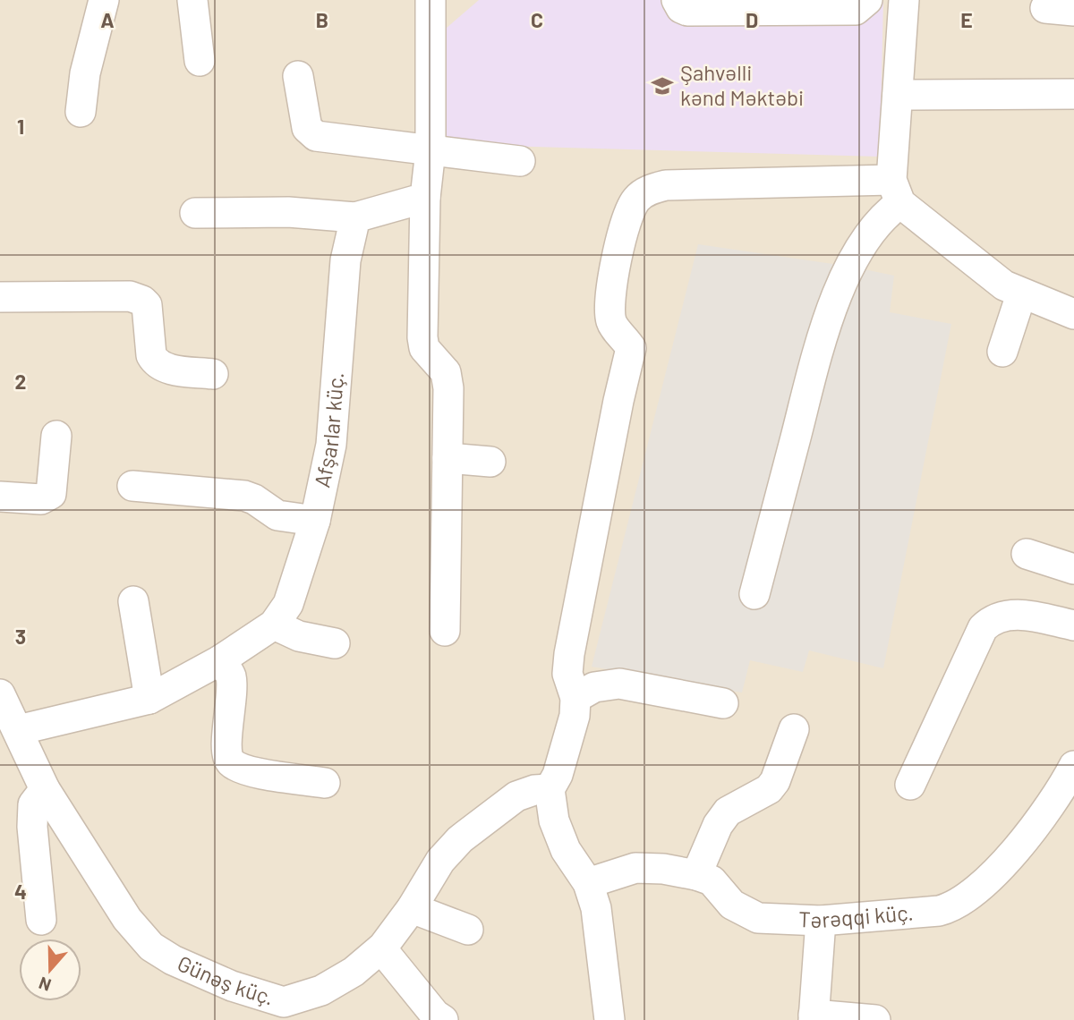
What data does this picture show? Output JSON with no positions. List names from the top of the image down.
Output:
{
  "streets": {
    "street": ["Afşarlar küç.", "Tərəqqi küç.", "Günəş küç."]
  },
  "crossings": [
    ["Afşarlar küç.", "Günəş küç."]
  ],
  "places": {
    "school or university": ["Şahvəlli kənd Məktəbi"]
  },
  "north": "bottom",
  "grid": {
    "columns": [
      "A",
      "B",
      "C",
      "D",
      "E"
    ],
    "rows": [
      "1",
      "2",
      "3",
      "4"
    ]
  }
}
